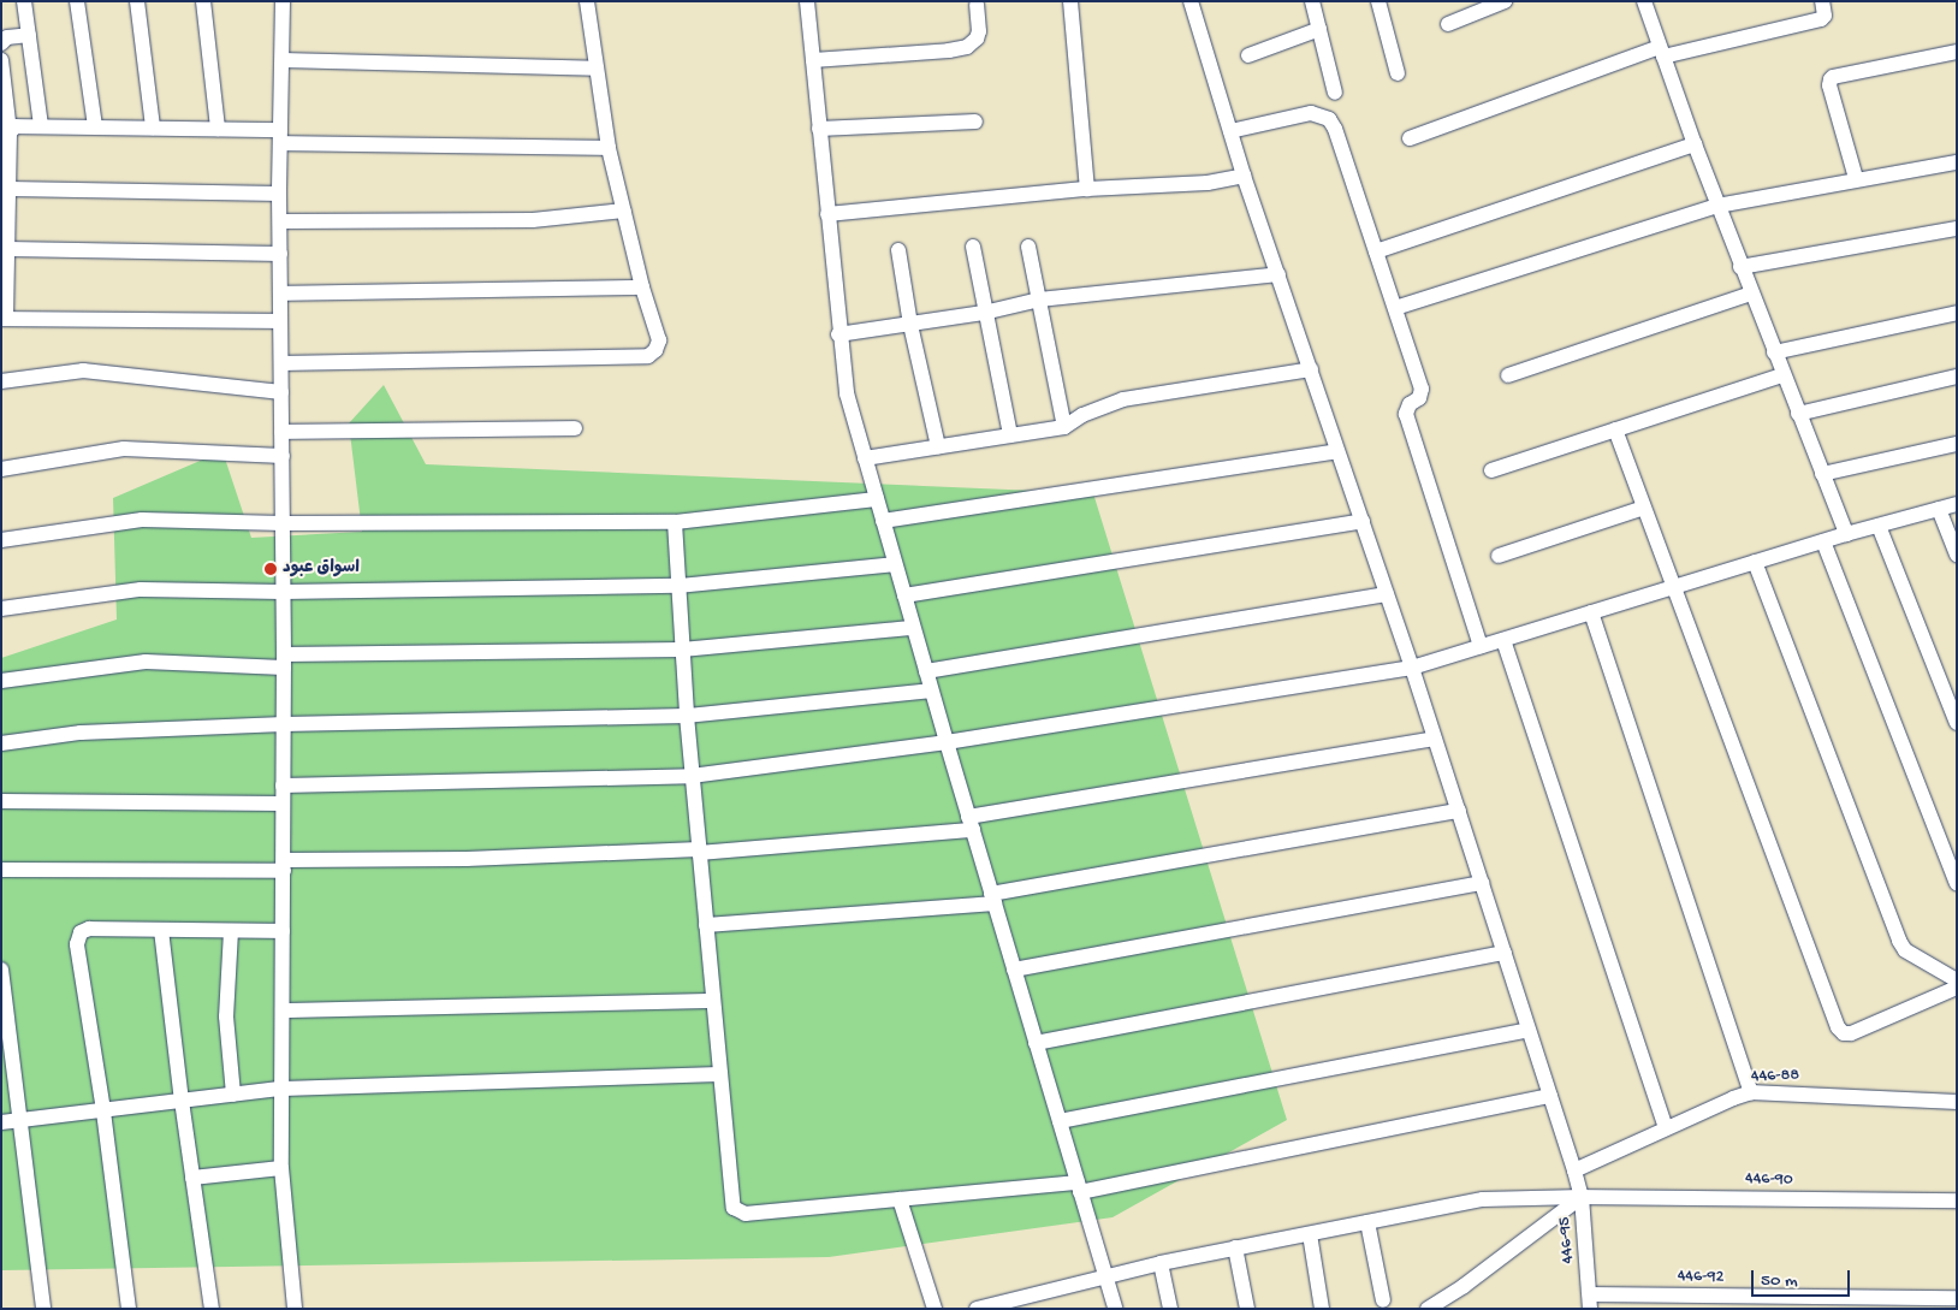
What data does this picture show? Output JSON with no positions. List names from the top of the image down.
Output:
{
  "streets": {
    "street": [
      "446-88",
      "446-90",
      "446-95",
      "446-92"
    ]
  },
  "crossings": [
    ["446-88", "446-95"],
    ["446-90", "446-95"],
    ["446-95", "446-92"]
  ],
  "places": ["اسواق عبود"],
  "scale_bar": "50 m"
}
